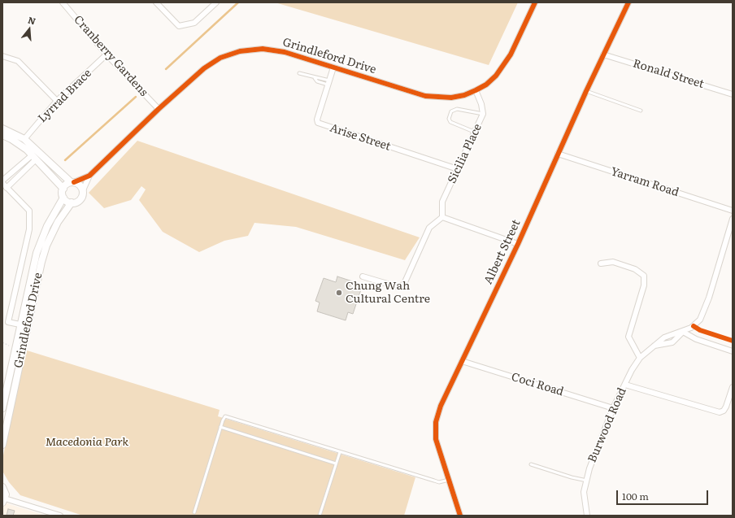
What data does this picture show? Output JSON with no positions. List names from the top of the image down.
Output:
{
  "streets": {
    "street": [
      "Cranberry Gardens",
      "Grindleford Drive",
      "Ronald Street",
      "Lyrrad Brace",
      "Arise Street",
      "Sicilia Place",
      "Yarram Road",
      "Albert Street",
      "Coci Road",
      "Burwood Road"
    ]
  },
  "crossings": [
    ["Cranberry Gardens", "Grindleford Drive"],
    ["Cranberry Gardens", "Lyrrad Brace"],
    ["Grindleford Drive", "Arise Street"],
    ["Grindleford Drive", "Sicilia Place"],
    ["Ronald Street", "Albert Street"],
    ["Arise Street", "Sicilia Place"],
    ["Yarram Road", "Albert Street"],
    ["Albert Street", "Coci Road"],
    ["Coci Road", "Burwood Road"]
  ],
  "parks": ["Macedonia Park"],
  "places": ["Chung Wah Cultural Centre"],
  "scale_bar": "100 m",
  "north": "top"
}
